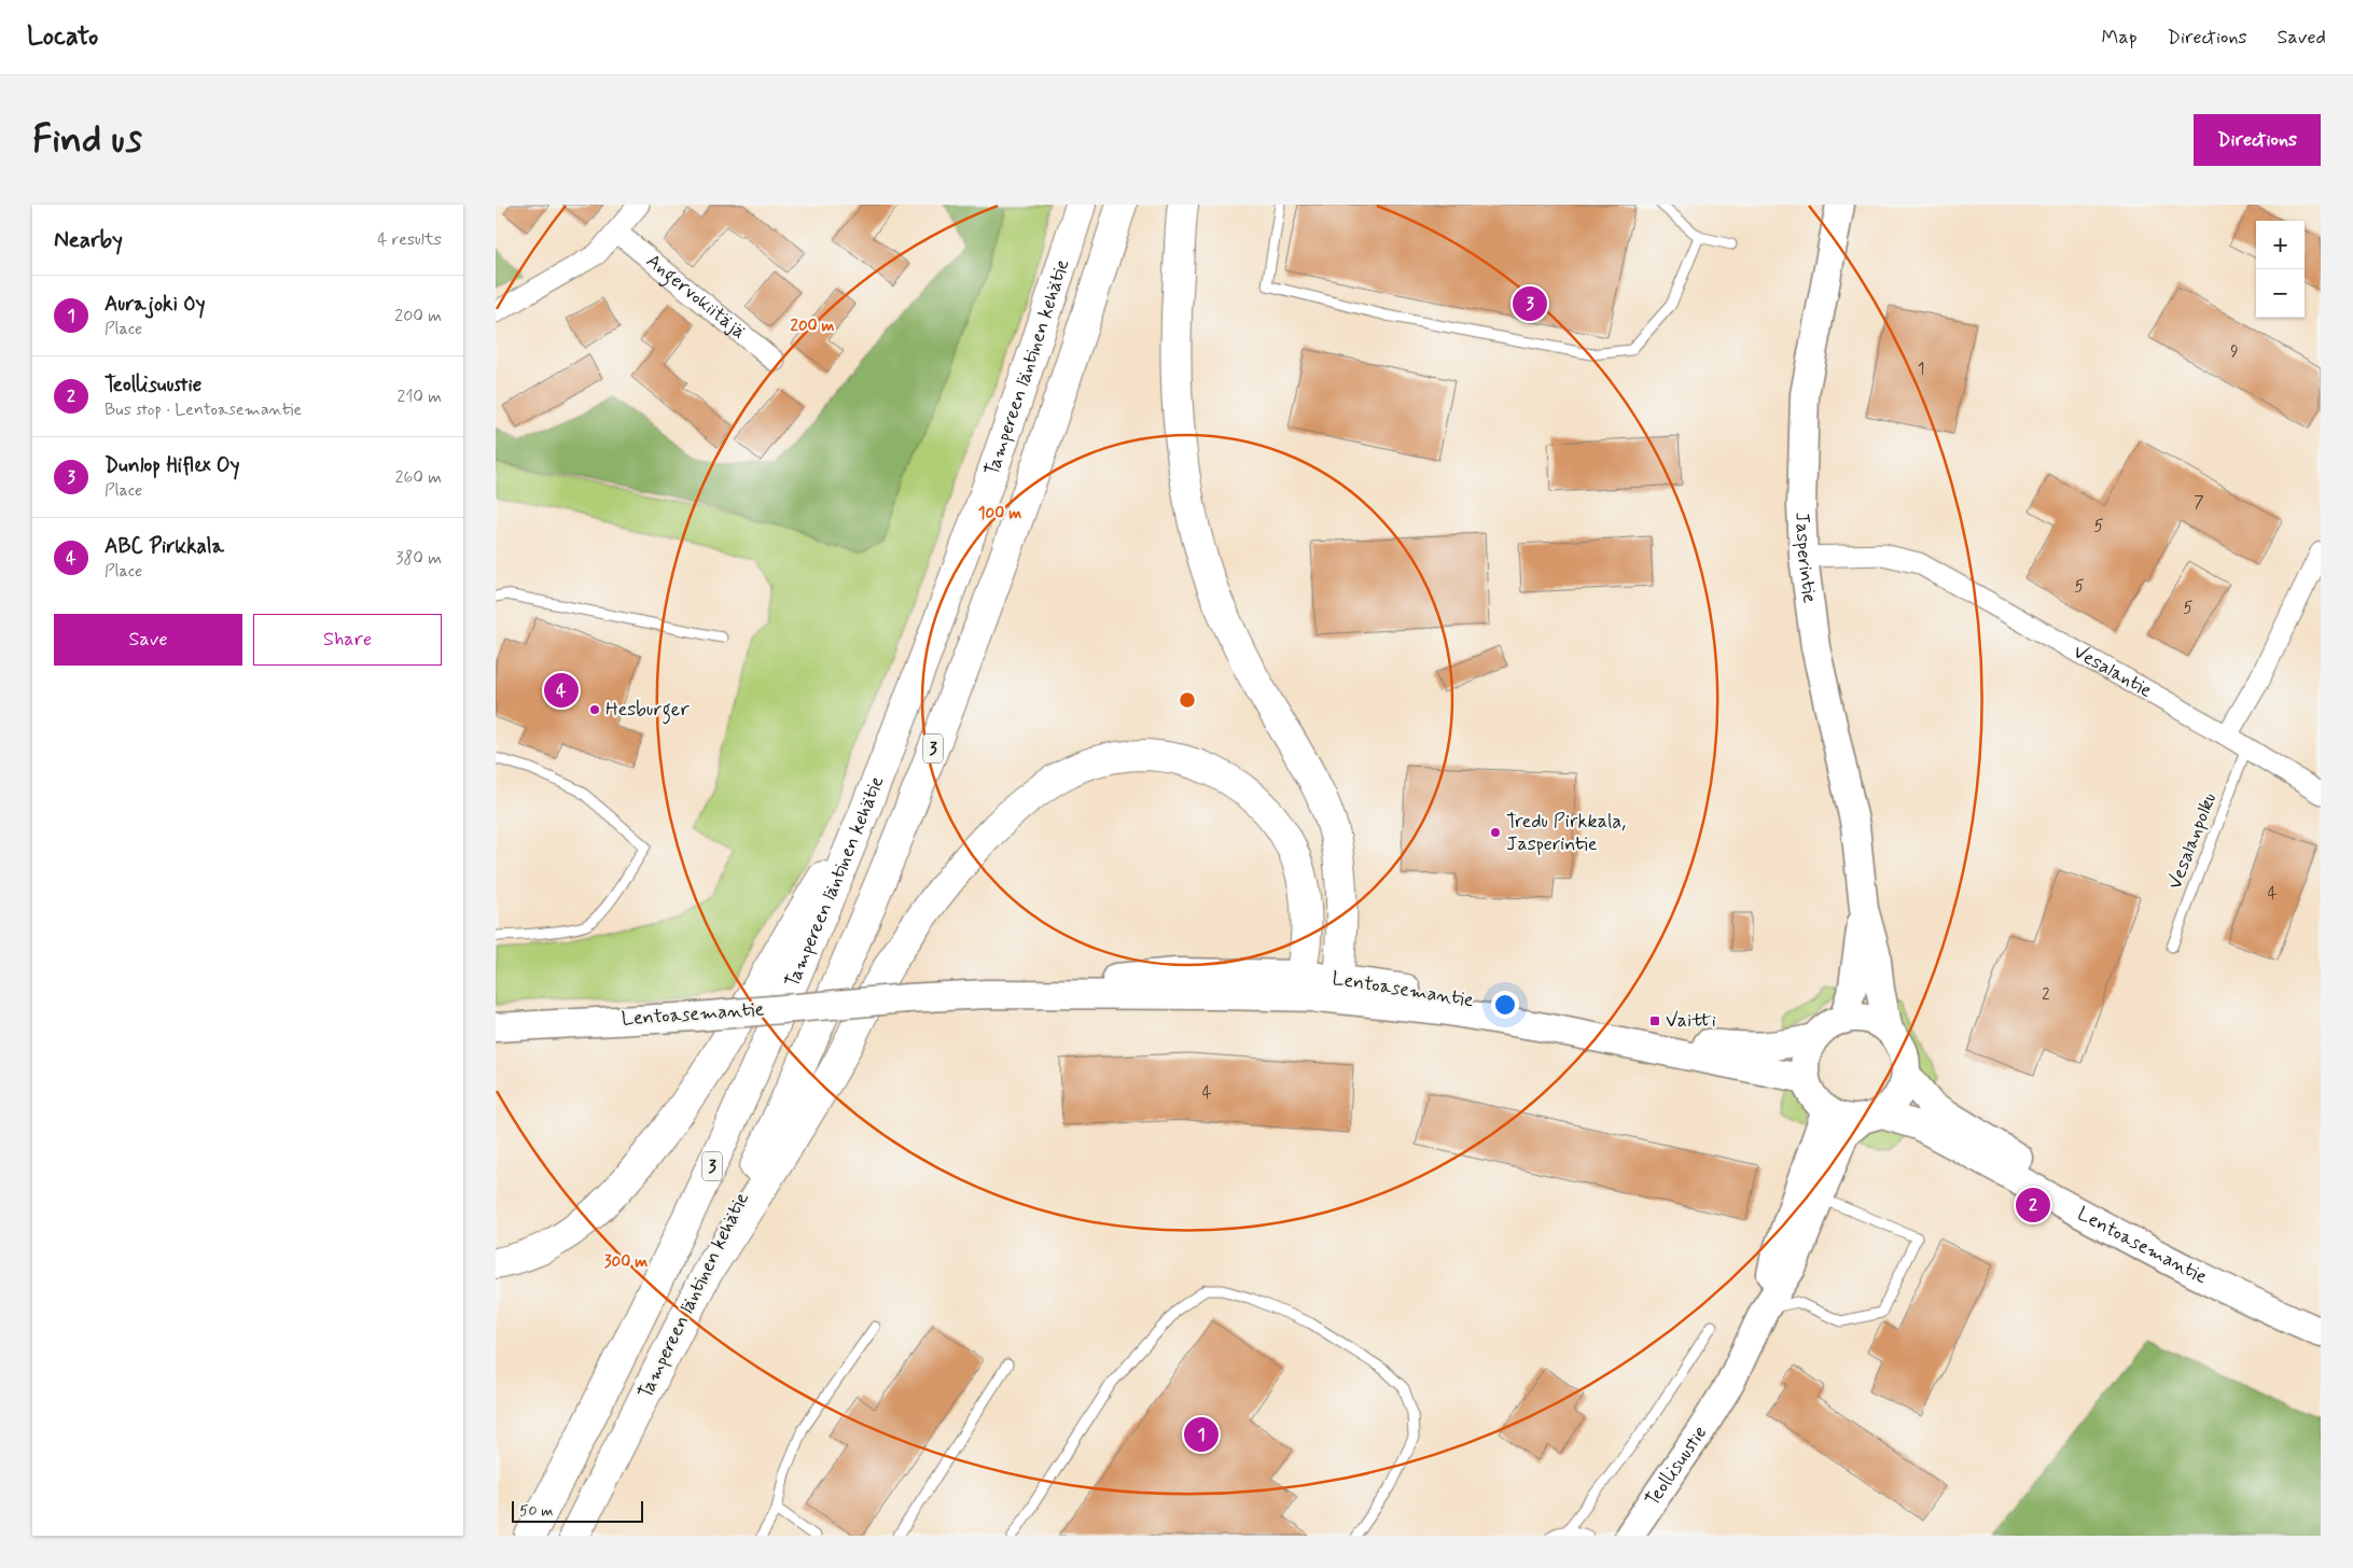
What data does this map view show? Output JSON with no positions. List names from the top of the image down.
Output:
{
  "streets": {
    "highway": ["Tampereen läntinen kehätie", "3"],
    "main road": ["Jasperintie", "Lentoasemantie", "Teollisuustie"],
    "street": ["Angervokiitäjä", "Vesalantie"],
    "lane": ["Vesalanpolku"]
  },
  "crossings": [
    ["Jasperintie", "Vesalantie"],
    ["Jasperintie", "Lentoasemantie"],
    ["Jasperintie", "Teollisuustie"],
    ["Vesalantie", "Vesalanpolku"],
    ["Lentoasemantie", "Teollisuustie"]
  ],
  "places": {
    "other": ["Hesburger", "Tredu Pirkkala, Jasperintie"],
    "transit": ["Vaitti"]
  },
  "house_numbers": [
    "9",
    "1",
    "7",
    "5",
    "5",
    "5",
    "4",
    "2",
    "4"
  ],
  "scale_bar": "50 m",
  "page": {
    "header": "Locato",
    "nav": ["Map", "Directions", "Saved"],
    "buttons": [
      "Directions",
      ["Save", "Share"]
    ],
    "title": "Find us",
    "heading": ["Nearby", "4 results"],
    "map_buttons": ["+", "−"],
    "list": [
      {
        "mark": "1",
        "name": "Aurajoki Oy",
        "note": "Place",
        "value": "200 m"
      },
      {
        "mark": "2",
        "name": "Teollisuustie",
        "note": "Bus stop · Lentoasemantie",
        "value": "210 m"
      },
      {
        "mark": "3",
        "name": "Dunlop Hiflex Oy",
        "note": "Place",
        "value": "260 m"
      },
      {
        "mark": "4",
        "name": "ABC Pirkkala",
        "note": "Place",
        "value": "380 m"
      }
    ],
    "pins": [
      "3",
      "4",
      "2",
      "1"
    ],
    "scale": "50 m"
  },
  "rings": ["200 m", "100 m", "300 m"]
}
